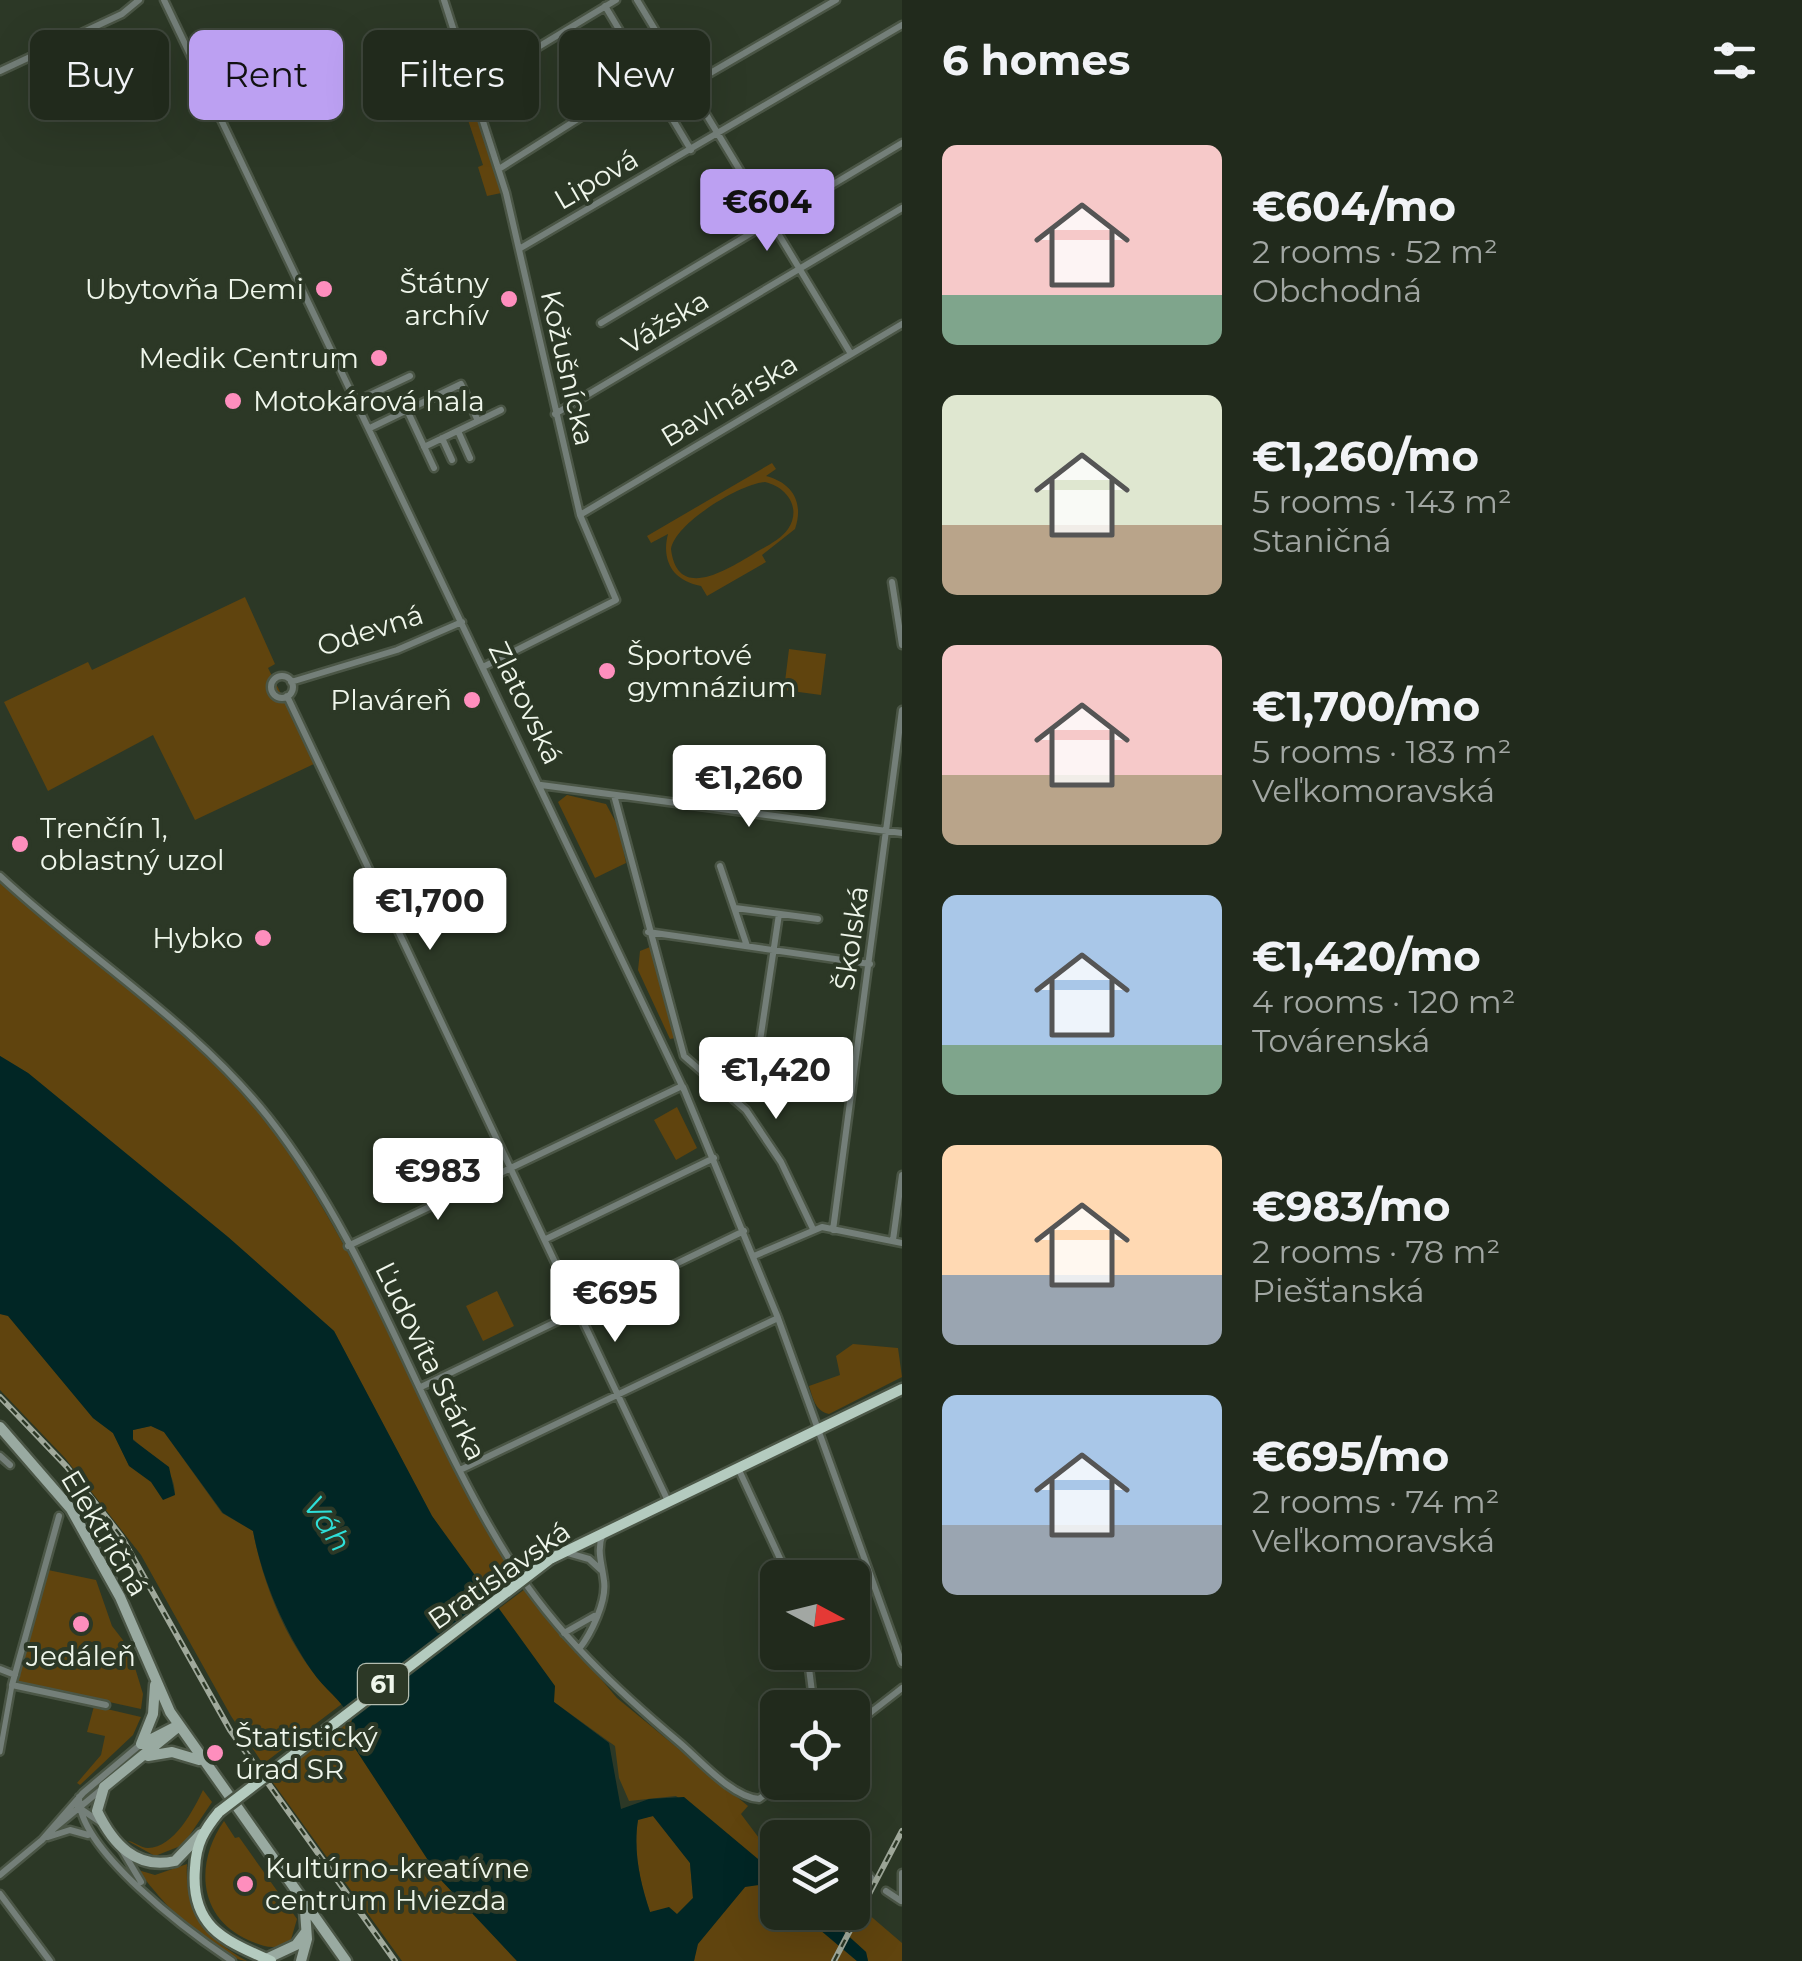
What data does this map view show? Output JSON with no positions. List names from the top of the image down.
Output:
{
  "streets": {
    "main road": ["Električná", "Bratislavská", "61"],
    "street": [
      "Lipová",
      "Vážska",
      "Kožušnícka",
      "Bavlnárska",
      "Odevná",
      "Zlatovská",
      "Školská",
      "Ľudovíta Stárka"
    ]
  },
  "crossings": [
    ["Lipová", "Kožušnícka"],
    ["Vážska", "Kožušnícka"],
    ["Kožušnícka", "Bavlnárska"],
    ["Kožušnícka", "Zlatovská"],
    ["Odevná", "Zlatovská"],
    ["Zlatovská", "Bratislavská"]
  ],
  "water": ["Váh"],
  "places": [
    "Ubytovňa Demi",
    "Štátny archív",
    "Medik Centrum",
    "Motokárová hala",
    "Športové gymnázium",
    "Plaváreň",
    "Trenčín 1, oblastný uzol",
    "Hybko",
    "Jedáleň",
    "Štatistický úrad SR",
    "Kultúrno-kreatívne centrum Hviezda"
  ],
  "north": "right",
  "page": {
    "heading": "6 homes",
    "chip": [
      "Buy",
      "Rent",
      "Filters",
      "New"
    ],
    "list": [
      {
        "name": "€604/mo",
        "note": "2 rooms · 52 m² · Obchodná"
      },
      {
        "name": "€1,260/mo",
        "note": "5 rooms · 143 m² · Staničná"
      },
      {
        "name": "€1,700/mo",
        "note": "5 rooms · 183 m² · Veľkomoravská"
      },
      {
        "name": "€1,420/mo",
        "note": "4 rooms · 120 m² · Továrenská"
      },
      {
        "name": "€983/mo",
        "note": "2 rooms · 78 m² · Piešťanská"
      },
      {
        "name": "€695/mo",
        "note": "2 rooms · 74 m² · Veľkomoravská"
      }
    ],
    "price": [
      "€604",
      "€1,260",
      "€1,700",
      "€1,420",
      "€983",
      "€695"
    ]
  }
}
